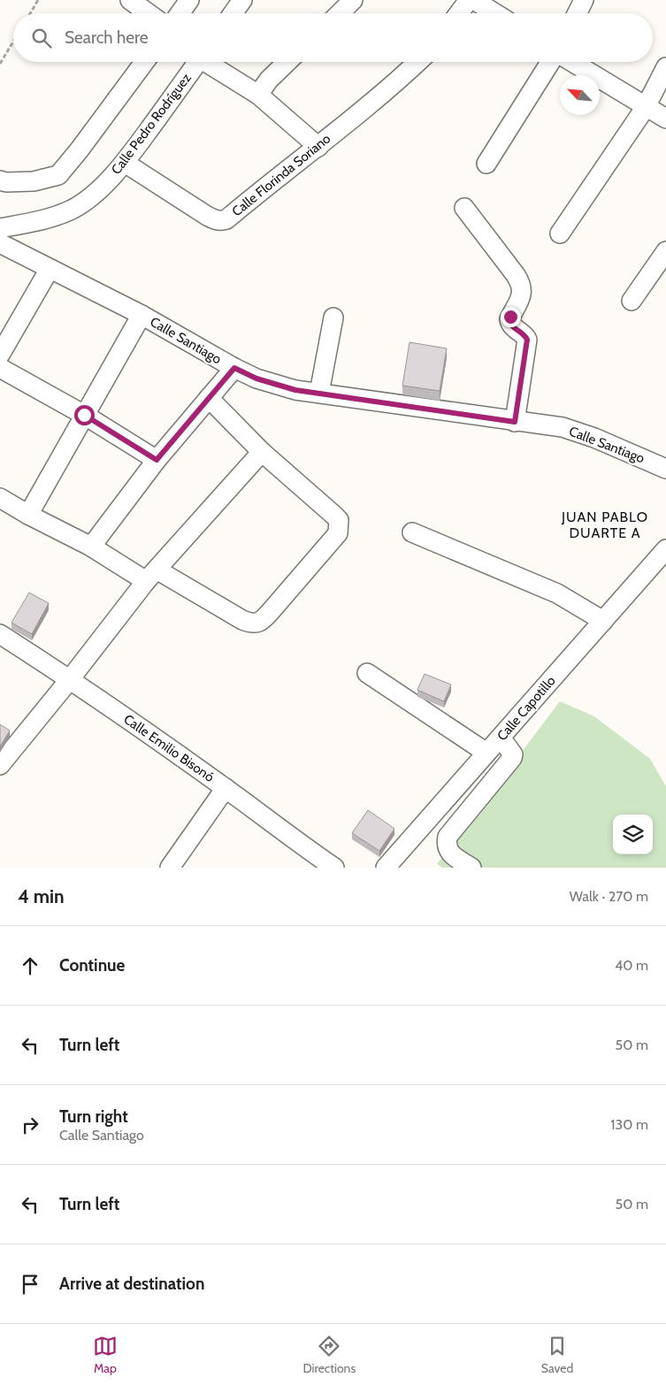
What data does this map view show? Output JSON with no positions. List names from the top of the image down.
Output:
{
  "streets": {
    "street": [
      "Calle Pedro Rodríguez",
      "Calle Florinda Soriano",
      "Calle Santiago",
      "Calle Capotillo",
      "Calle Emilio Bisonó"
    ]
  },
  "crossings": [
    ["Calle Pedro Rodríguez", "Calle Florinda Soriano"]
  ],
  "districts": ["JUAN PABLO DUARTE A"],
  "north": "top left",
  "page": {
    "search": "Search here",
    "heading": ["4 min", "Walk · 270 m"],
    "list": [
      ["Continue", "40 m"],
      ["Turn left", "50 m"],
      ["Turn right", "Calle Santiago", "130 m"],
      ["Turn left", "50 m"],
      "Arrive at destination"
    ],
    "nav": ["Map", "Directions", "Saved"]
  }
}
